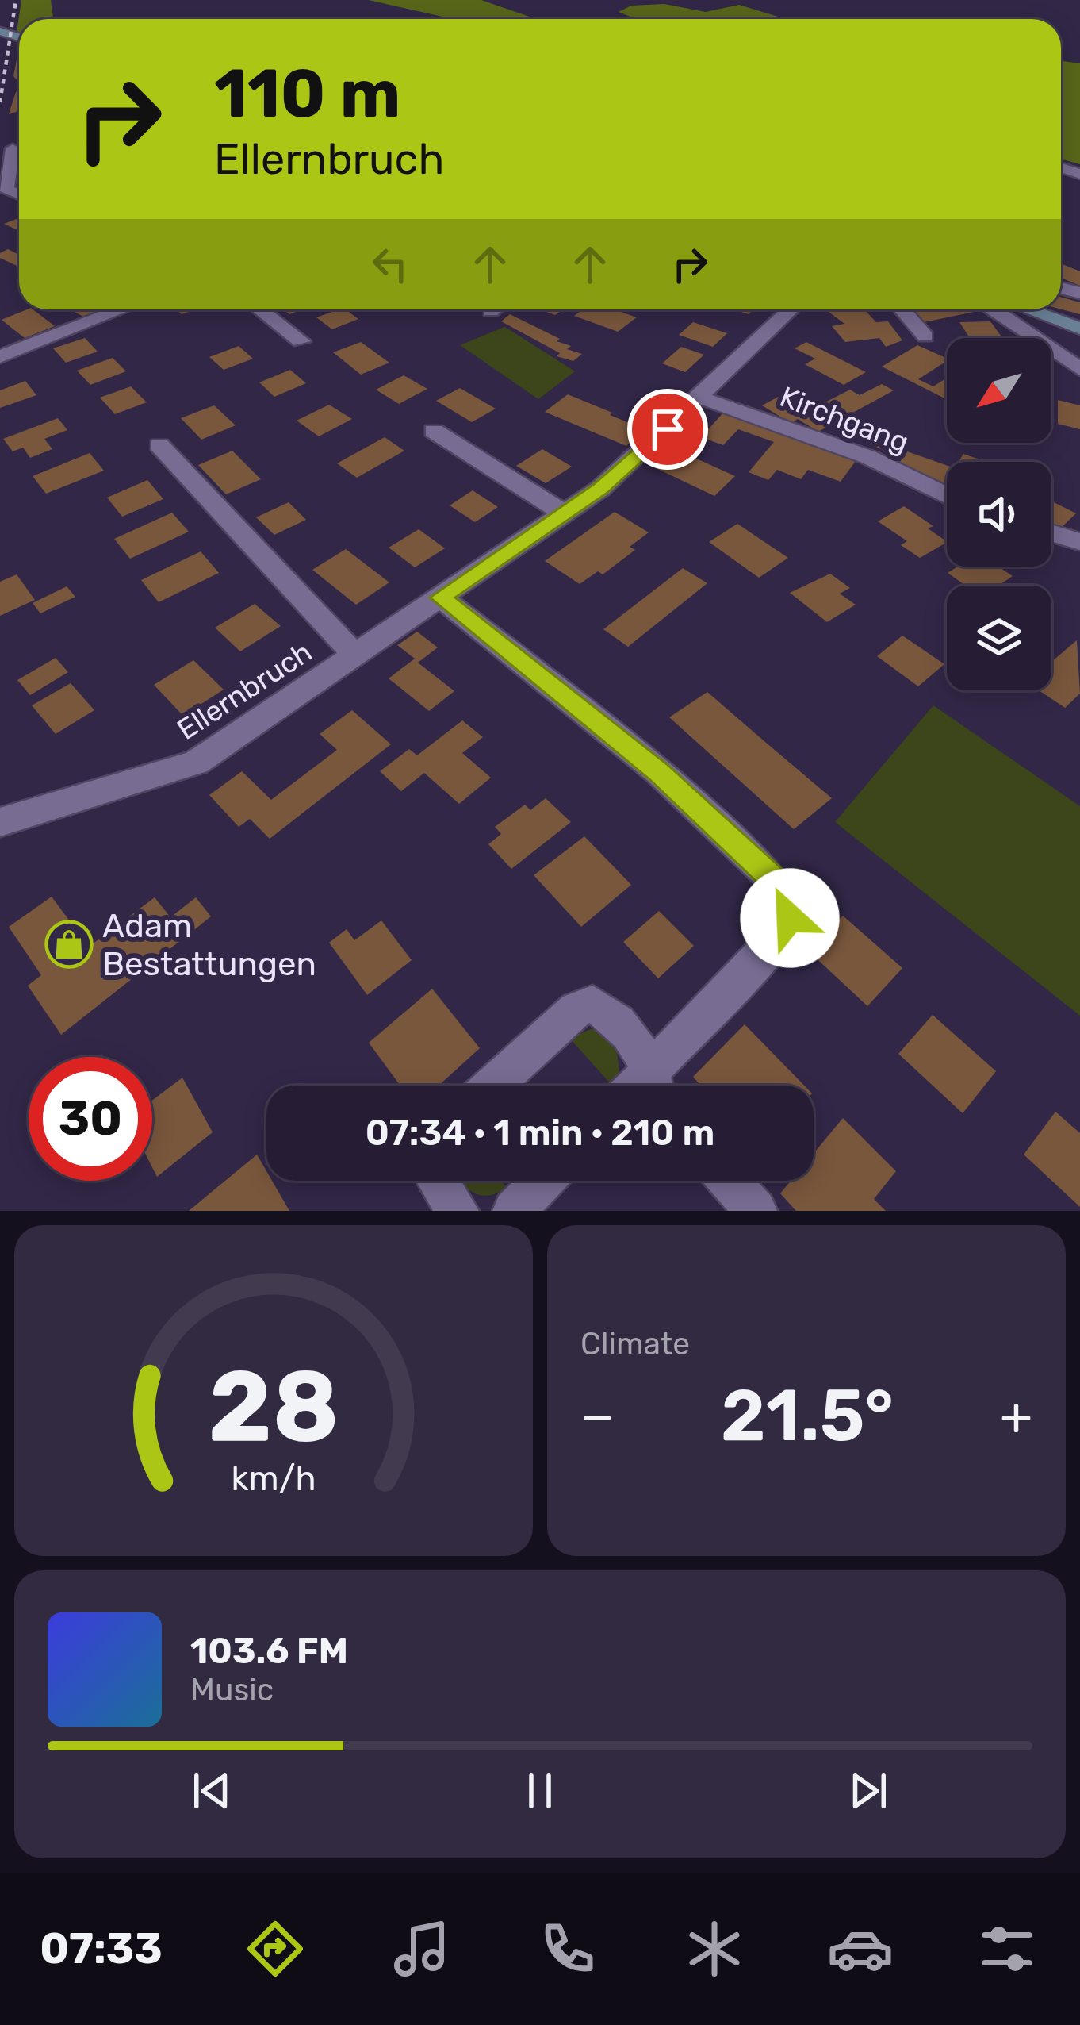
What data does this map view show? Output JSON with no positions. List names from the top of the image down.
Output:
{
  "streets": {
    "street": ["Kirchgang", "Ellernbruch"]
  },
  "crossings": [
    ["Kirchgang", "Ellernbruch"]
  ],
  "places": {
    "shop": ["Adam Bestattungen"]
  },
  "north": "bottom left",
  "page": {
    "turn": ["110 m", "Ellernbruch"],
    "limit": "30",
    "trip": "07:34 · 1 min · 210 m",
    "tile": "Climate",
    "heat": ["−", "21.5°", "+"],
    "song": ["103.6 FM", "Music"],
    "tabs": "07:33",
    "gauge": ["28", "km/h"]
  }
}
